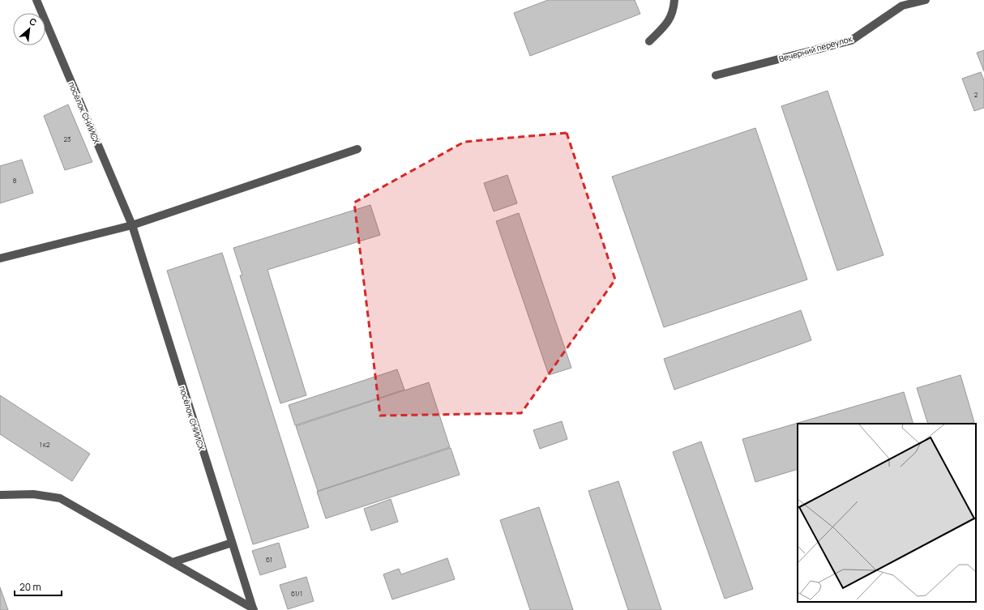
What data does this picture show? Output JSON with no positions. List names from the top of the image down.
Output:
{
  "streets": {
    "street": ["Вечерний переулок", "посёлок СНИИСХ"]
  },
  "house_numbers": [
    "2",
    "23",
    "8",
    "1 к2",
    "61",
    "61/1"
  ],
  "scale_bar": "20 m",
  "north": "top right"
}
